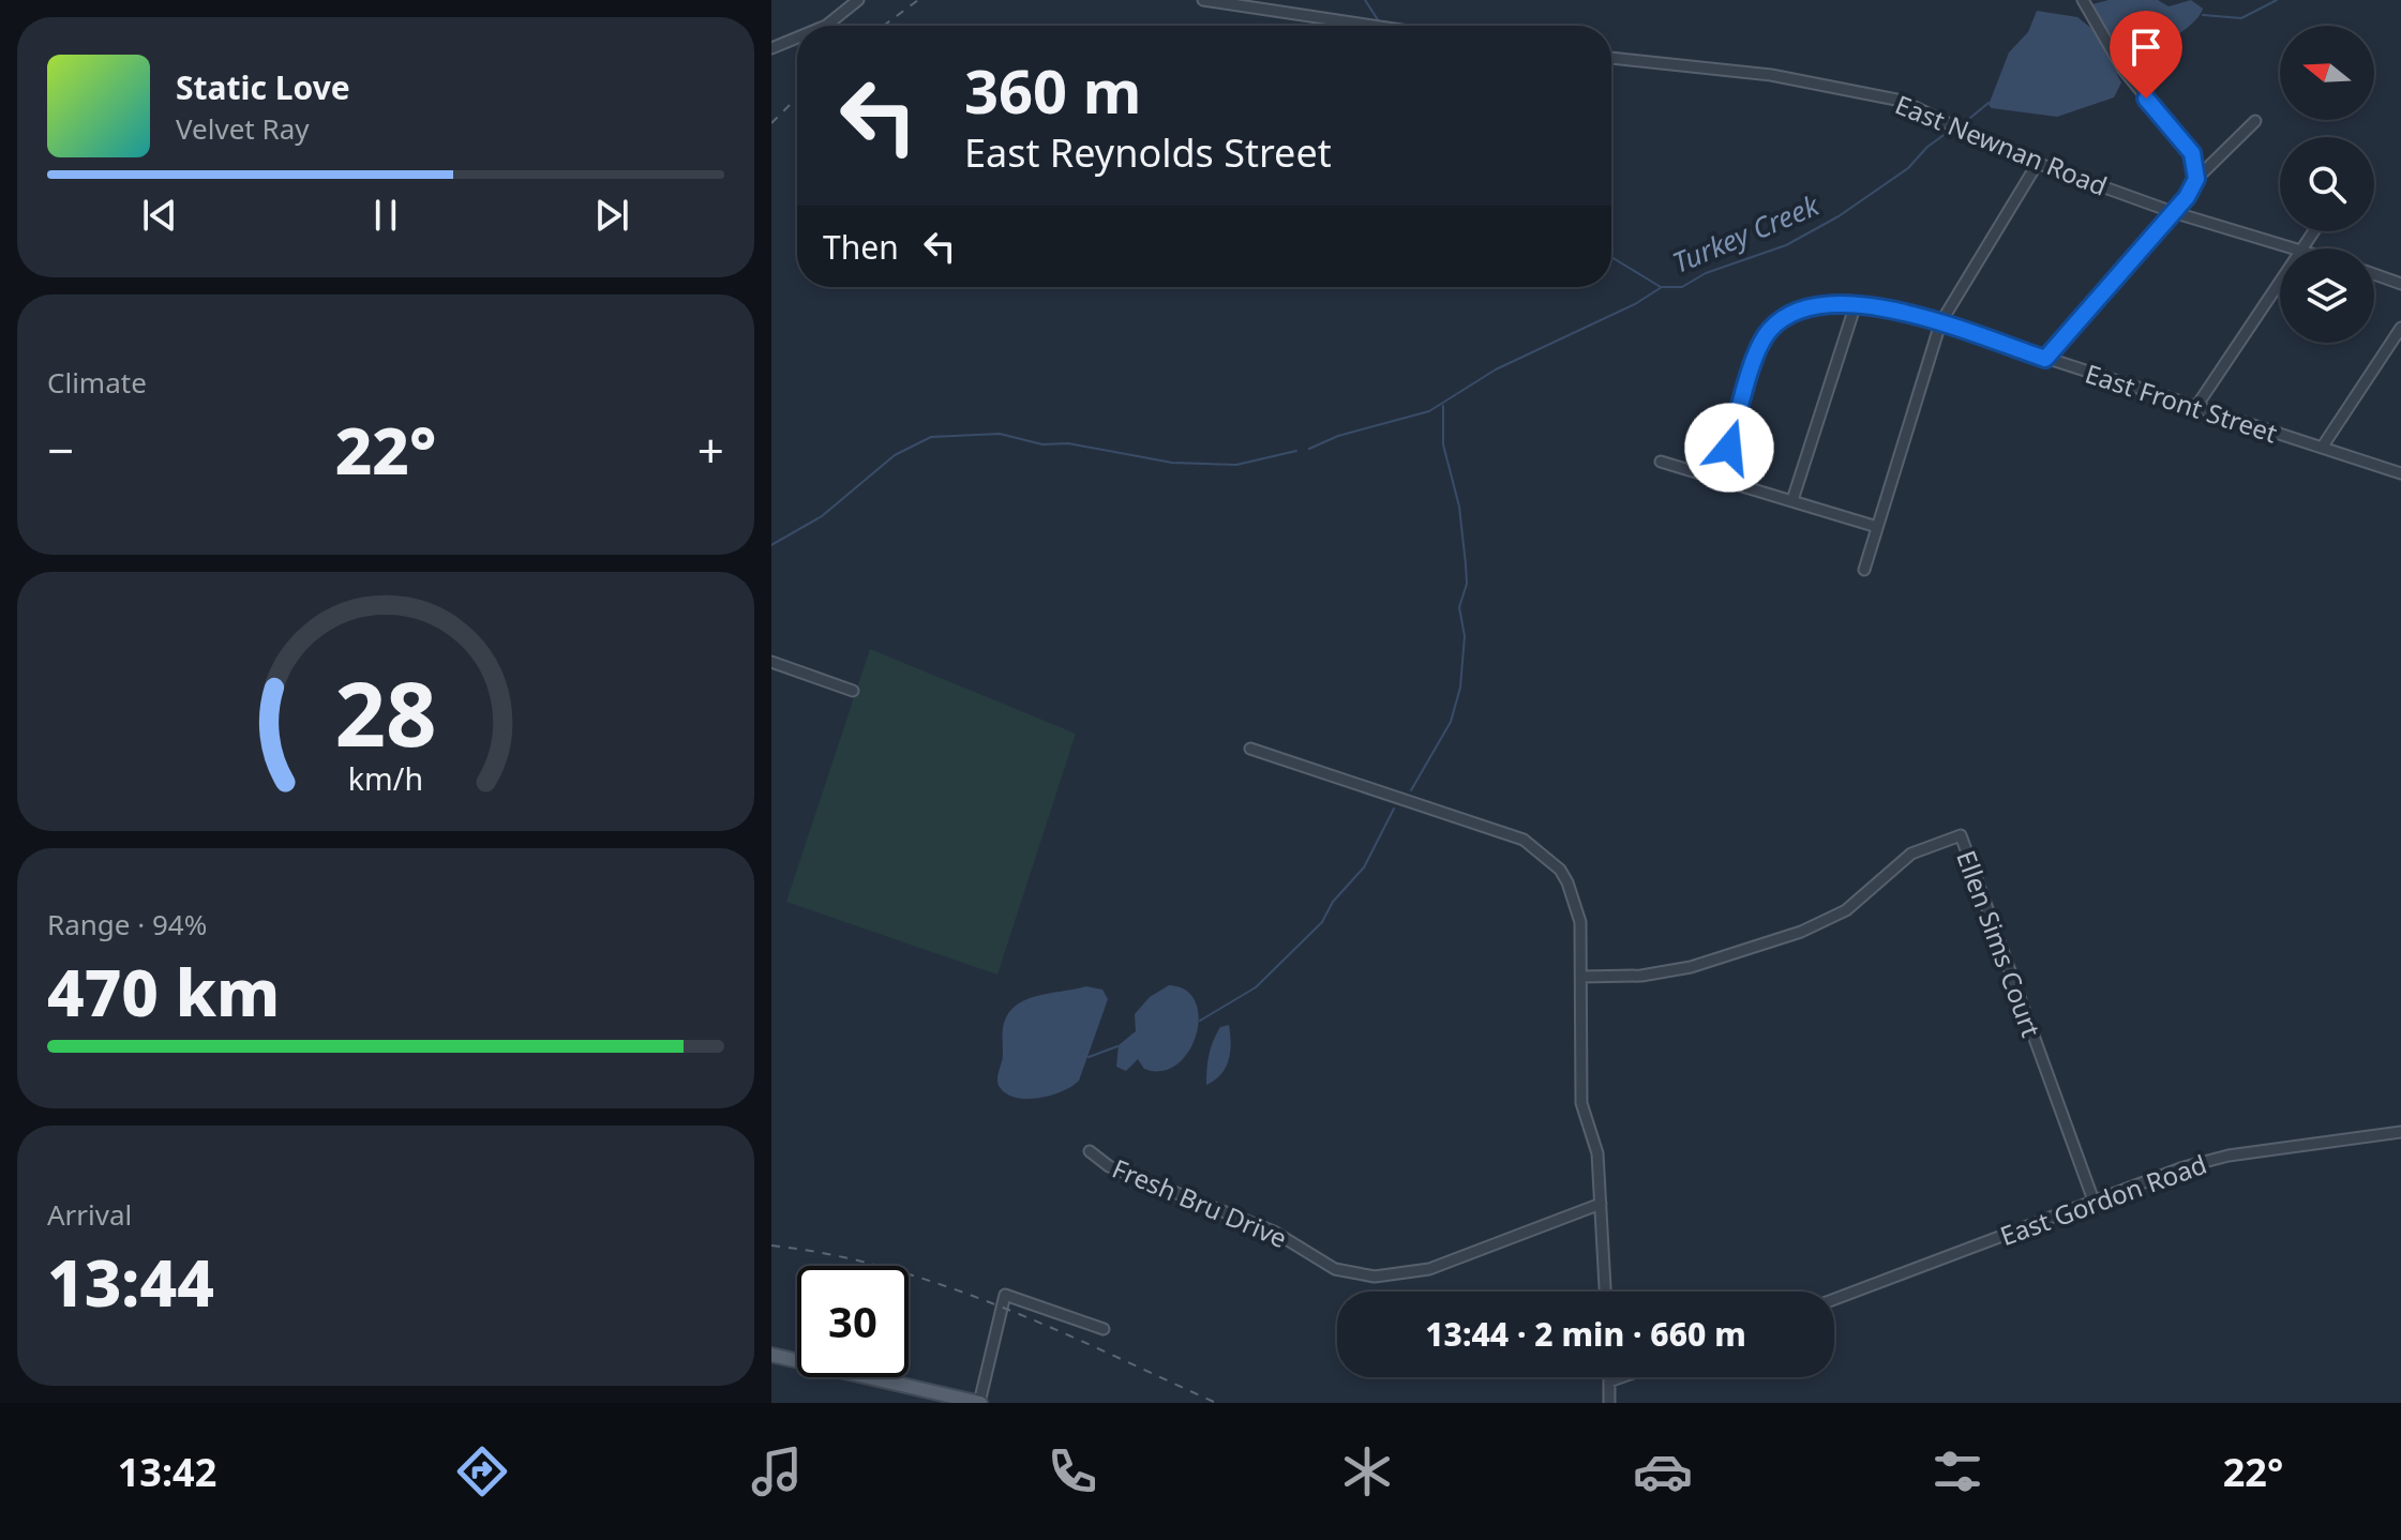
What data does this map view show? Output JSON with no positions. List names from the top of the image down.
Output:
{
  "streets": {
    "street": [
      "East Newnan Road",
      "East Front Street",
      "Ellen Sims Court",
      "East Gordon Road",
      "Fresh Bru Drive"
    ]
  },
  "crossings": [
    ["Ellen Sims Court", "East Gordon Road"]
  ],
  "water": ["Turkey Creek"],
  "north": "left",
  "page": {
    "turn": ["360 m", "East Reynolds Street"],
    "song": ["Static Love", "Velvet Ray"],
    "then": "Then",
    "tile": [
      "Climate",
      ["Range · 94%", "470 km"],
      ["Arrival", "13:44"]
    ],
    "heat": ["−", "22°", "+"],
    "limit": "30",
    "trip": "13:44 · 2 min · 660 m",
    "tabs": ["13:42", "22°"],
    "gauge": ["28", "km/h"]
  }
}
